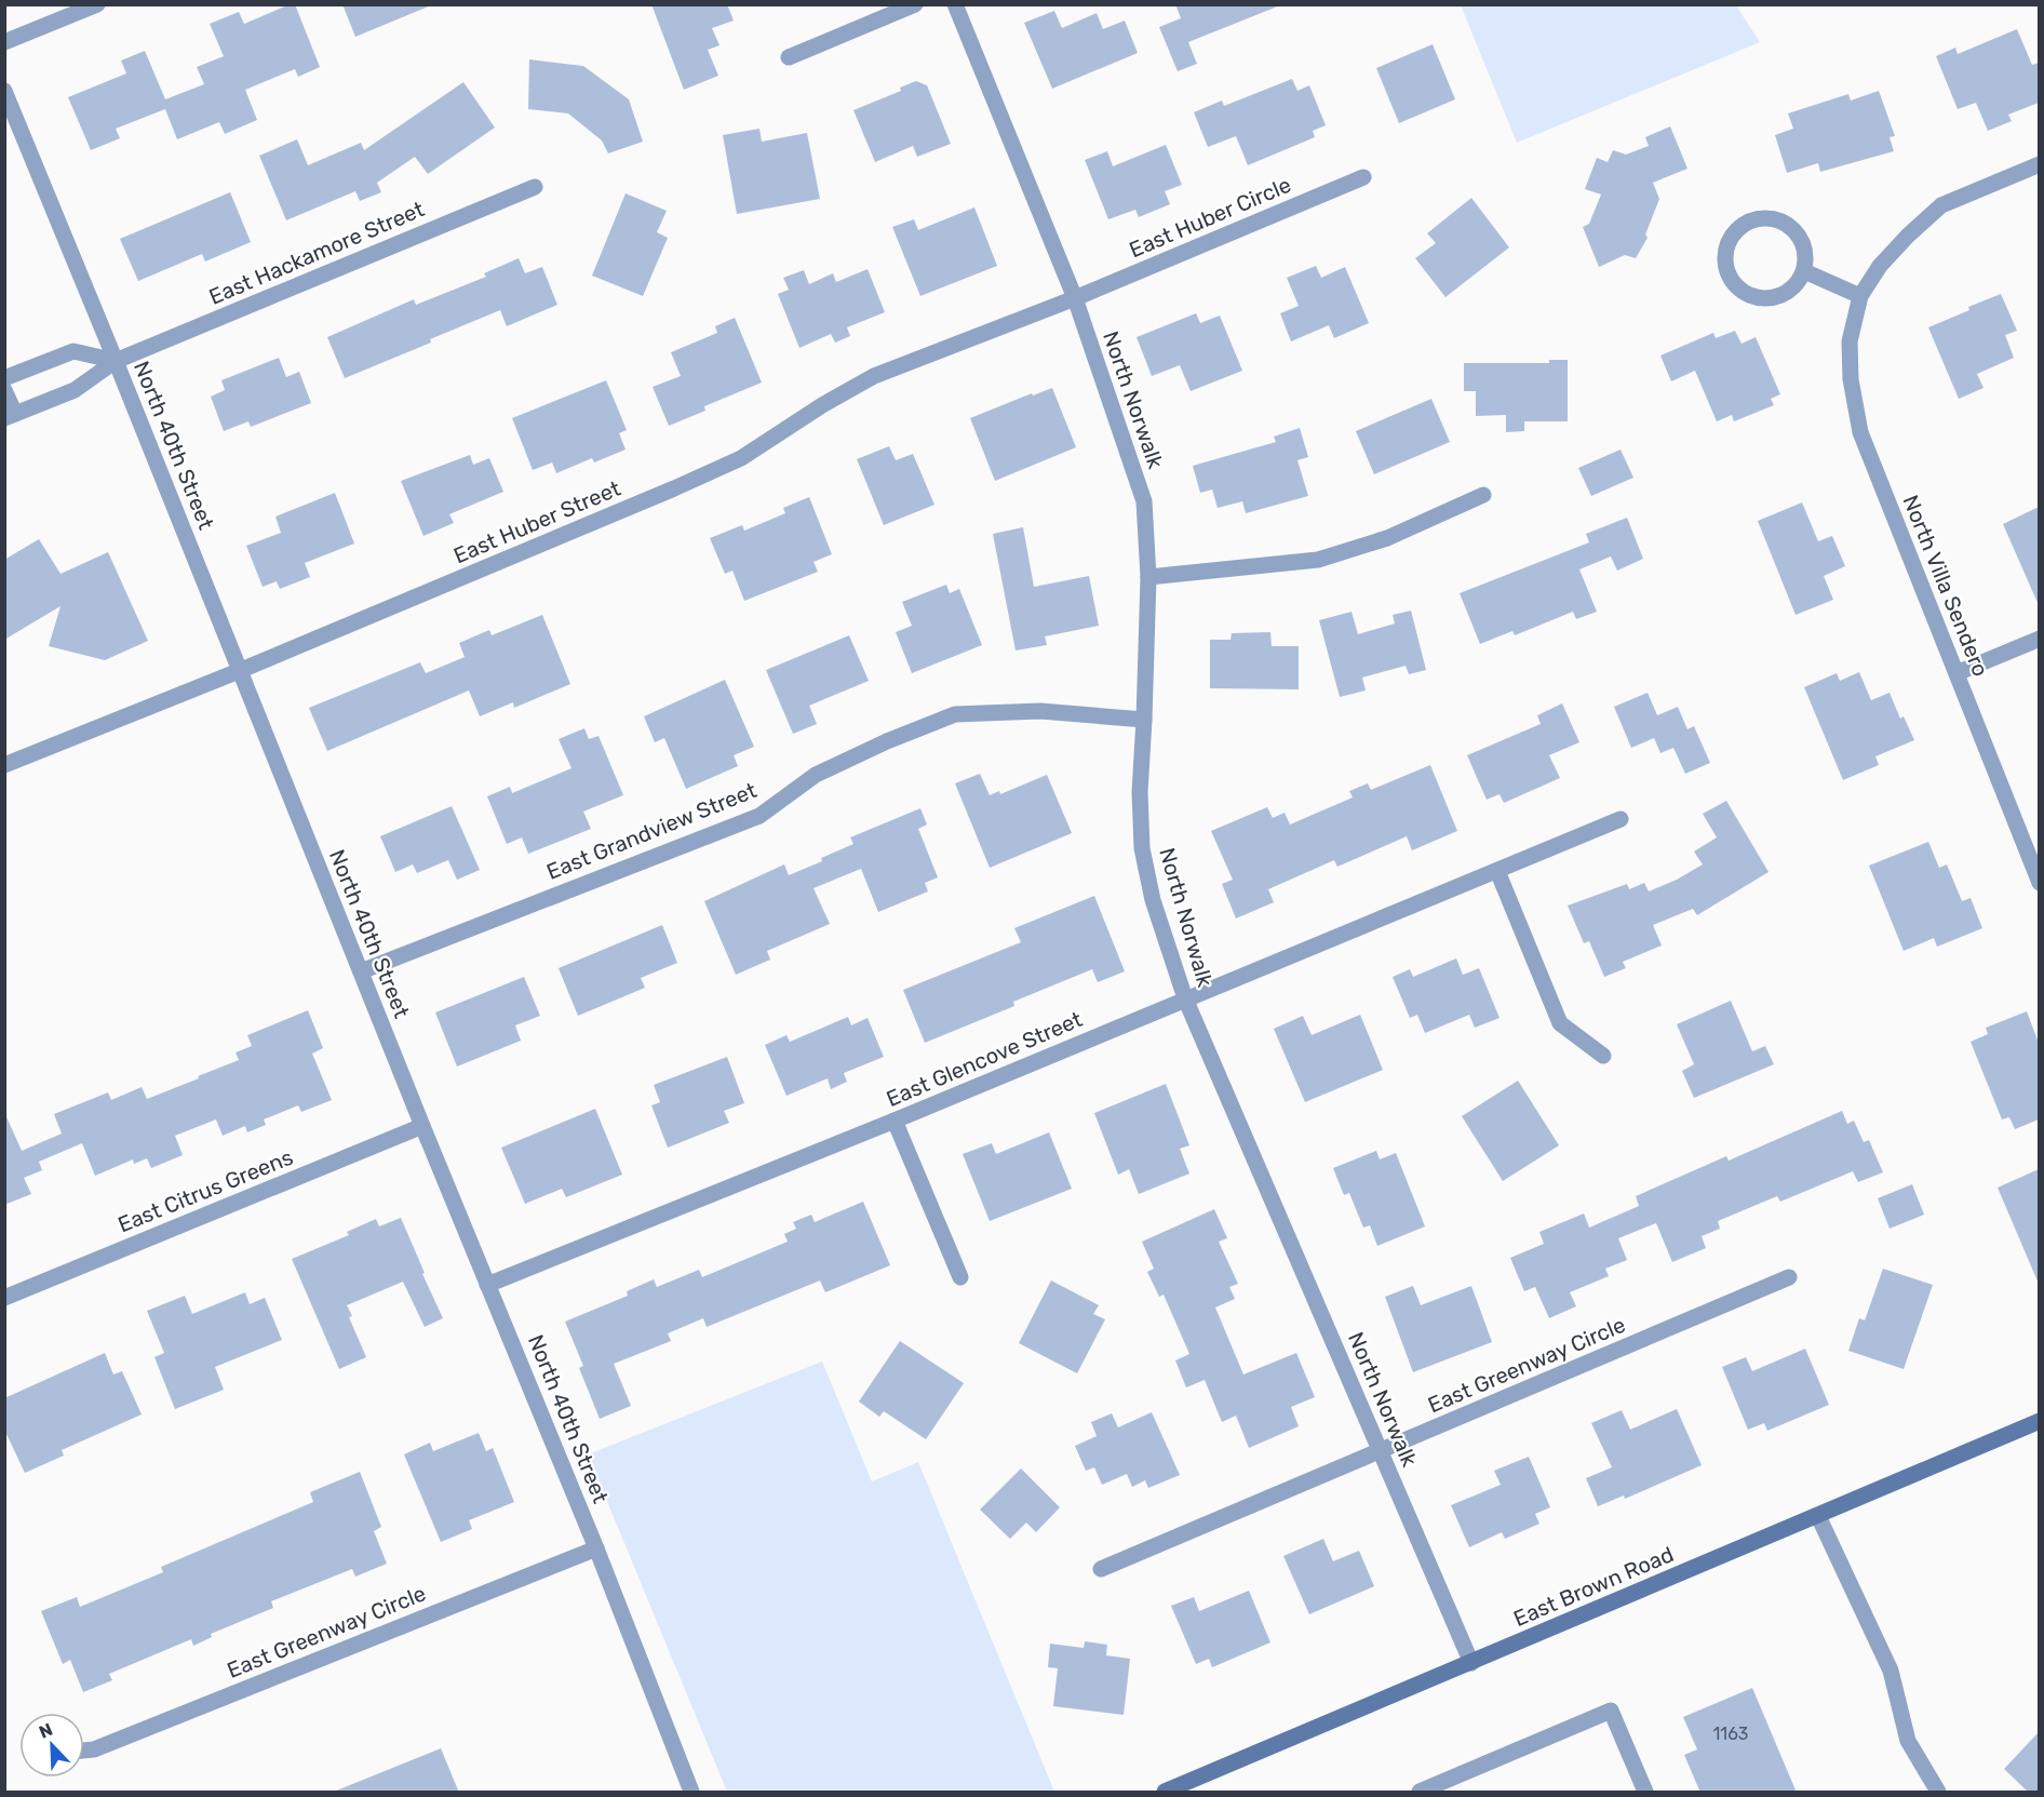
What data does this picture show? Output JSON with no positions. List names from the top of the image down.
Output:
{
  "streets": {
    "main road": ["East Brown Road"],
    "street": [
      "East Huber Circle",
      "East Hackamore Street",
      "North Norwalk",
      "North 40th Street",
      "East Huber Street",
      "North Villa Sendero",
      "East Grandview Street",
      "East Glencove Street",
      "East Citrus Greens",
      "East Greenway Circle"
    ]
  },
  "crossings": [
    ["East Huber Circle", "North Norwalk"],
    ["East Huber Circle", "East Huber Street"],
    ["East Hackamore Street", "North 40th Street"],
    ["North Norwalk", "East Huber Street"],
    ["North Norwalk", "East Grandview Street"],
    ["North Norwalk", "East Glencove Street"],
    ["North Norwalk", "East Greenway Circle"],
    ["North Norwalk", "East Brown Road"],
    ["North 40th Street", "East Huber Street"],
    ["North 40th Street", "East Grandview Street"],
    ["North 40th Street", "East Glencove Street"],
    ["North 40th Street", "East Citrus Greens"],
    ["North 40th Street", "East Greenway Circle"]
  ],
  "house_numbers": ["1163"],
  "north": "top left"
}
